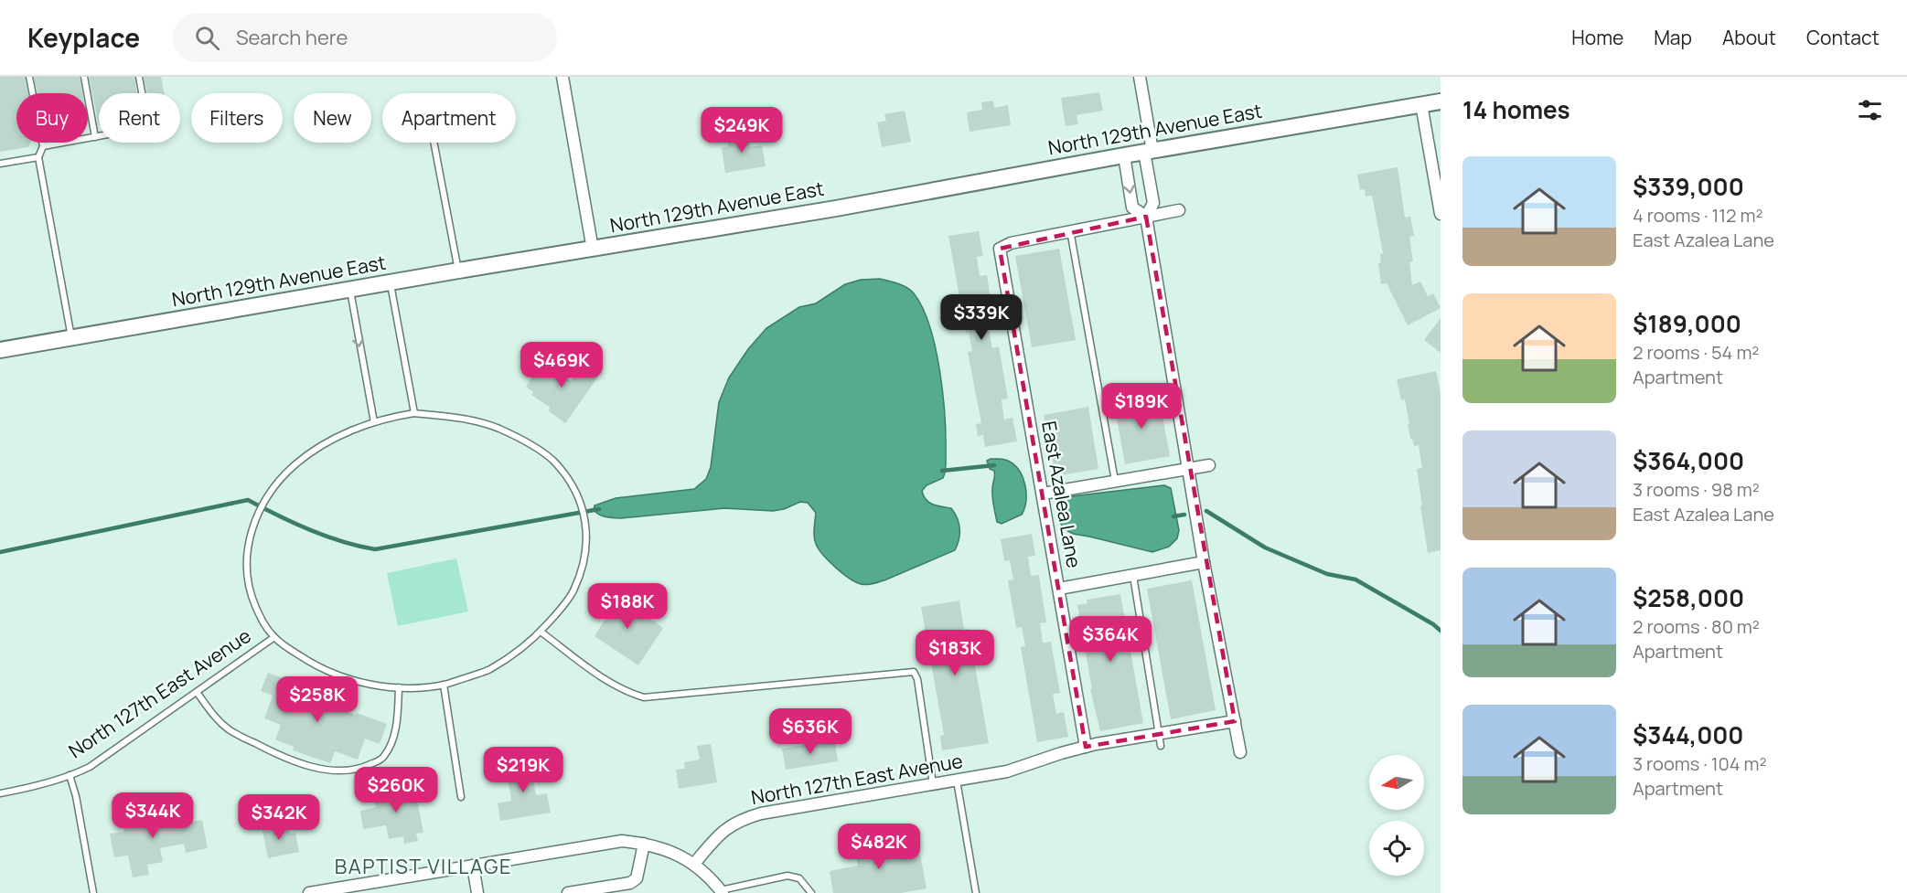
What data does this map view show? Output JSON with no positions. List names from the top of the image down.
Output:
{
  "streets": {
    "street": ["North 129th Avenue East", "East Azalea Lane", "North 127th East Avenue"]
  },
  "crossings": [
    ["East Azalea Lane", "North 127th East Avenue"]
  ],
  "districts": ["BAPTIST VILLAGE"],
  "north": "left",
  "page": {
    "header": "Keyplace",
    "search": "Search here",
    "nav": [
      "Home",
      "Map",
      "About",
      "Contact"
    ],
    "heading": "14 homes",
    "chip": [
      "Buy",
      "Rent",
      "Filters",
      "New",
      "Apartment"
    ],
    "price": [
      "$249K",
      "$339K",
      "$469K",
      "$189K",
      "$188K",
      "$364K",
      "$183K",
      "$258K",
      "$636K",
      "$219K",
      "$260K",
      "$344K",
      "$342K",
      "$482K"
    ],
    "list": [
      {
        "name": "$339,000",
        "note": "4 rooms · 112 m² · East Azalea Lane"
      },
      {
        "name": "$189,000",
        "note": "2 rooms · 54 m² · Apartment"
      },
      {
        "name": "$364,000",
        "note": "3 rooms · 98 m² · East Azalea Lane"
      },
      {
        "name": "$258,000",
        "note": "2 rooms · 80 m² · Apartment"
      },
      {
        "name": "$344,000",
        "note": "3 rooms · 104 m² · Apartment"
      }
    ]
  }
}
